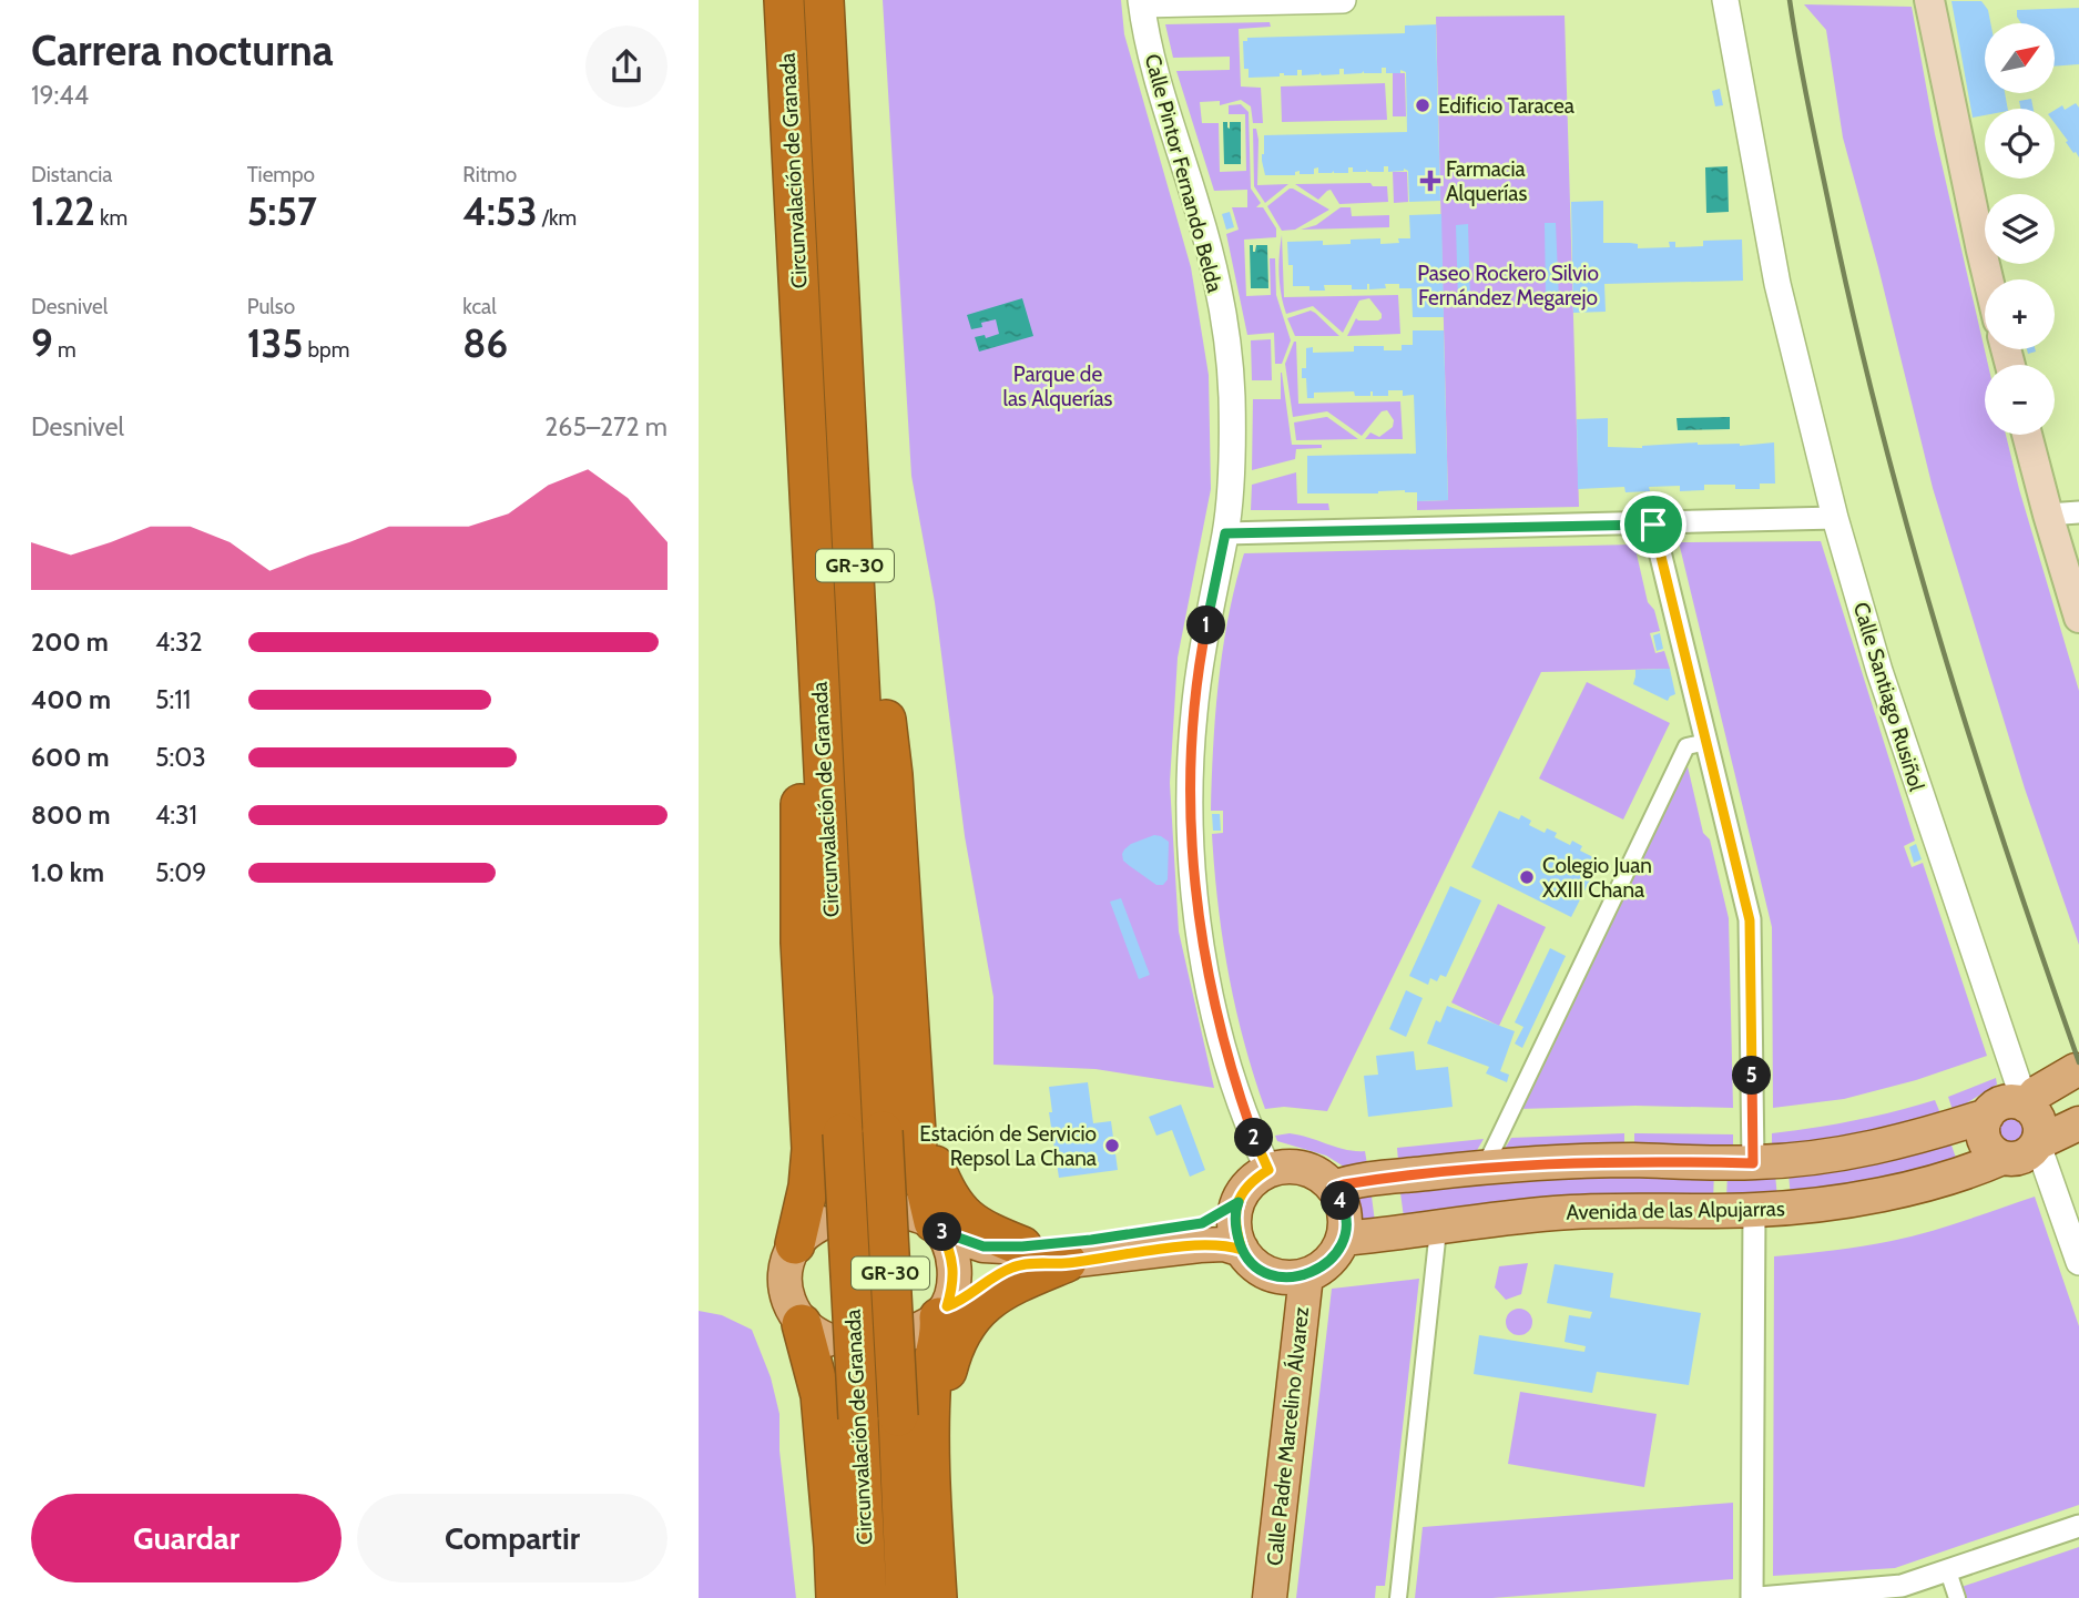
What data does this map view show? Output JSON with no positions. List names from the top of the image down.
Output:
{
  "streets": {
    "highway": ["Circunvalación de Granada", "GR-30"],
    "main road": ["Avenida de las Alpujarras", "Calle Padre Marcelino Álvarez"],
    "street": ["Calle Pintor Fernando Belda", "Calle Santiago Rusiñol"]
  },
  "crossings": [
    ["Calle Pintor Fernando Belda", "Avenida de las Alpujarras"],
    ["Calle Pintor Fernando Belda", "Calle Padre Marcelino Álvarez"],
    ["Calle Santiago Rusiñol", "Avenida de las Alpujarras"],
    ["Avenida de las Alpujarras", "Calle Padre Marcelino Álvarez"]
  ],
  "parks": ["Paseo Rockero Silvio Fernández Megarejo", "Parque de las Alquerías"],
  "places": {
    "other": ["Edificio Taracea", "Colegio Juan XXIII Chana", "Estación de Servicio Repsol La Chana"],
    "health": ["Farmacia Alquerías"]
  },
  "north": "top right",
  "page": {
    "heading": ["Carrera nocturna", "19:44"],
    "map_buttons": ["+", "−"],
    "stats": [
      ["Distancia", "1.22 km"],
      ["Tiempo", "5:57"],
      ["Ritmo", "4:53 /km"],
      ["Desnivel", "9 m"],
      ["Pulso", "135 bpm"],
      ["kcal", "86"]
    ],
    "chart": ["Desnivel", "265–272 m"],
    "pins": [
      "1",
      "5",
      "2",
      "4",
      "3"
    ],
    "list": [
      {
        "name": "200 m",
        "note": "4:32"
      },
      {
        "name": "400 m",
        "note": "5:11"
      },
      {
        "name": "600 m",
        "note": "5:03"
      },
      {
        "name": "800 m",
        "note": "4:31"
      },
      {
        "name": "1.0 km",
        "note": "5:09"
      }
    ],
    "buttons": ["Guardar", "Compartir"]
  }
}
